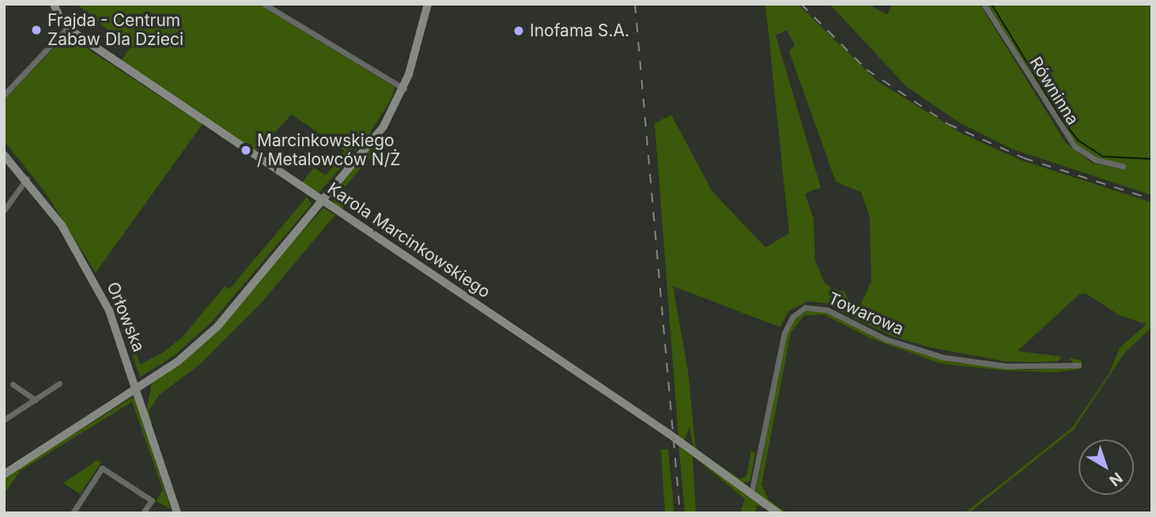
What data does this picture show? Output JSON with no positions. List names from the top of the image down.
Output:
{
  "streets": {
    "street": [
      "Równinna",
      "Karola Marcinkowskiego",
      "Towarowa",
      "Orłowska"
    ]
  },
  "crossings": [
    ["Karola Marcinkowskiego", "Towarowa"]
  ],
  "places": ["Frajda - Centrum Zabaw Dla Dzieci", "Inofama S.A.", "Marcinkowskiego / Metalowców N/Ż"],
  "north": "bottom right"
}
